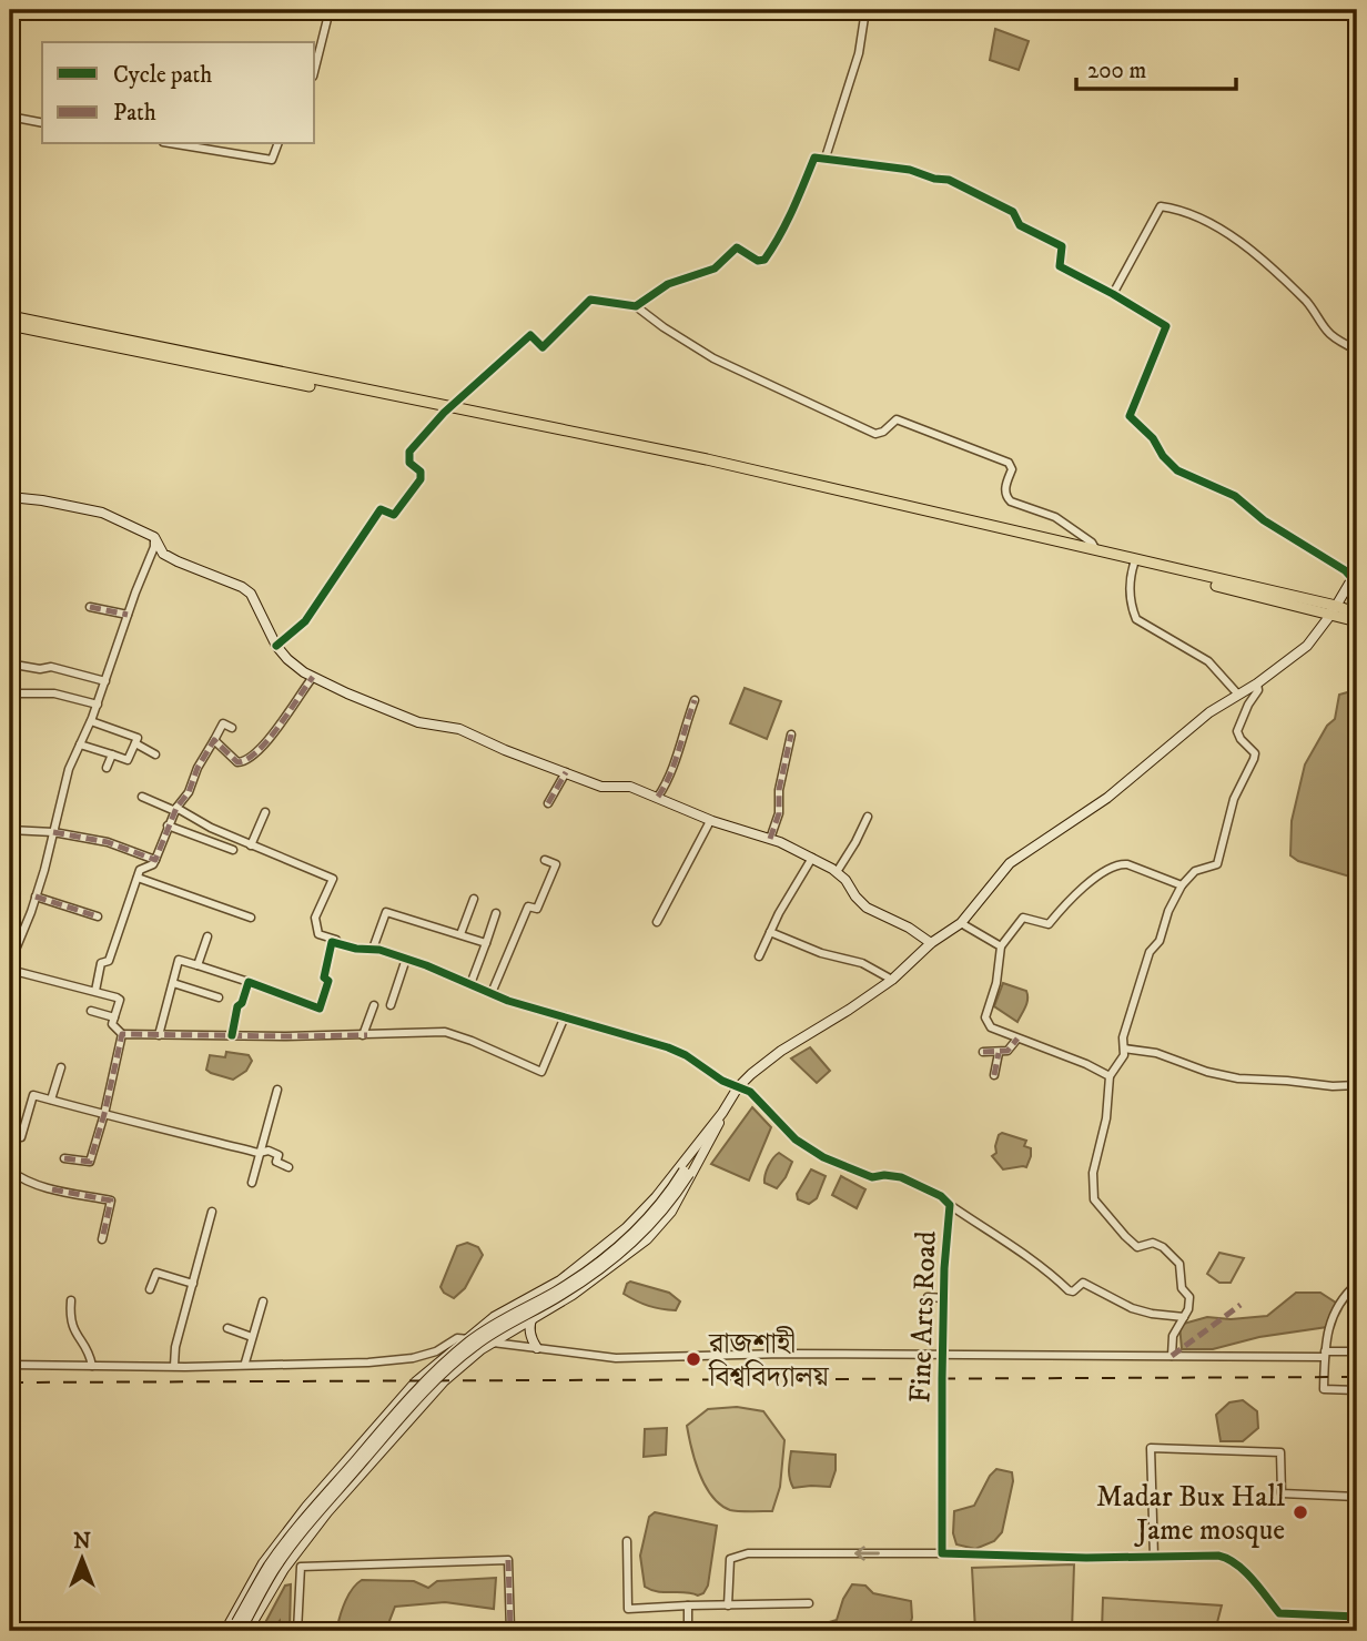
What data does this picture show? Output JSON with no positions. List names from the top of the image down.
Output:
{
  "streets": {
    "street": ["Fine Arts Road"]
  },
  "places": ["রাজশাহী বিশ্ববিদ্যালয়", "Madar Bux Hall Jame mosque"],
  "legend": ["Cycle path", "Path"],
  "scale_bar": "200 m",
  "north": "top"
}
